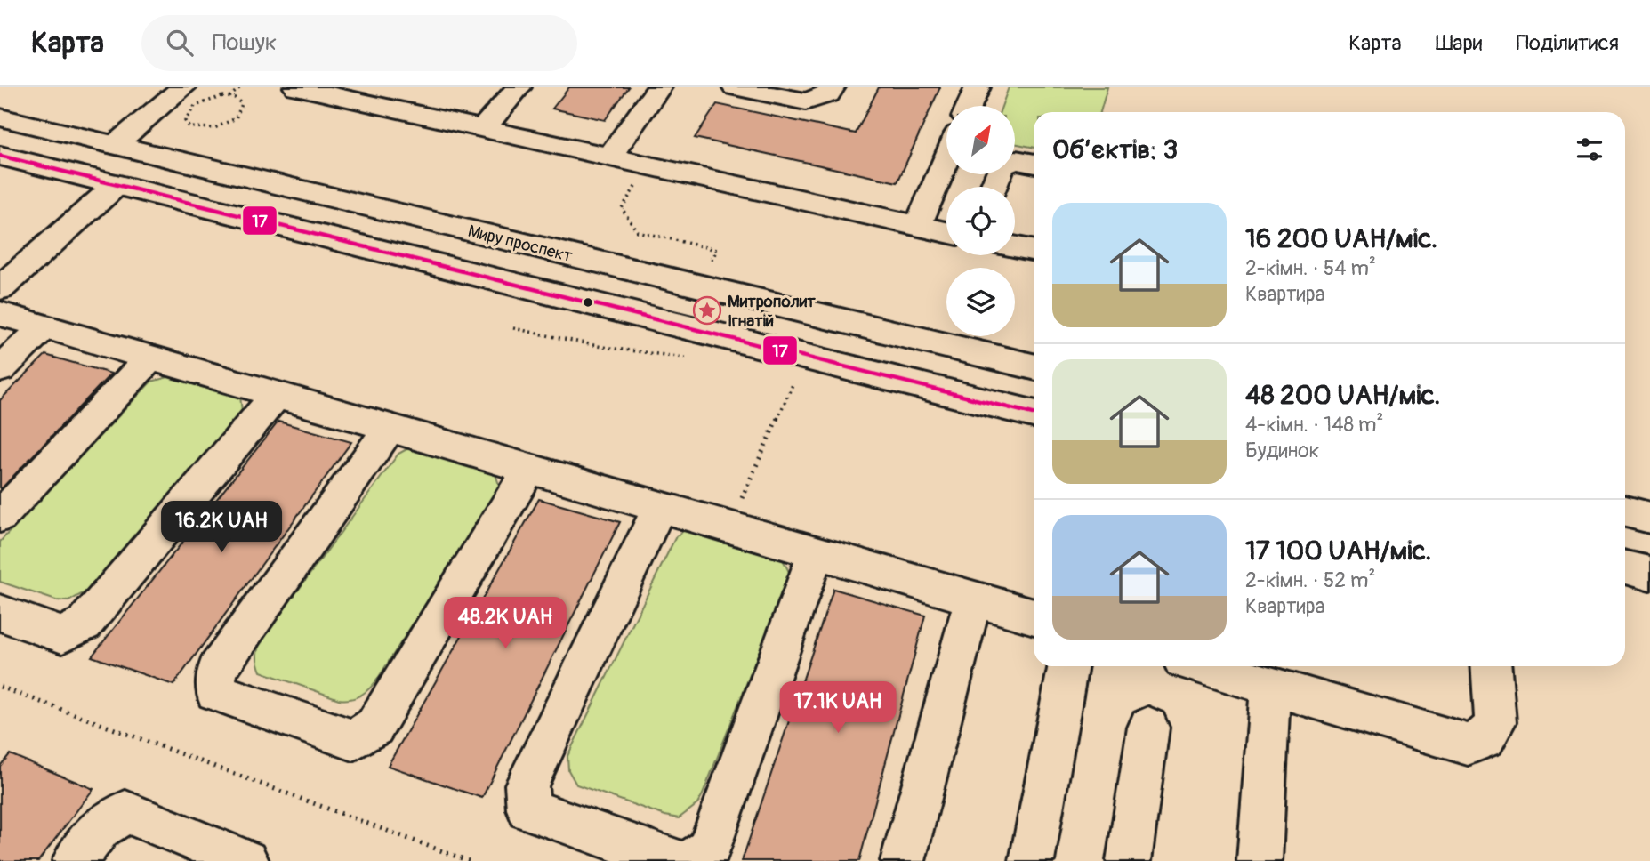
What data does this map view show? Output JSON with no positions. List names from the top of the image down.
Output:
{
  "streets": {
    "main road": ["Миру проспект"]
  },
  "places": {
    "place": ["Митрополит Ігнатій"]
  },
  "lines": ["transit line 17"],
  "north": "top right",
  "page": {
    "header": "Карта",
    "search": "Пошук",
    "nav": ["Карта", "Шари", "Поділитися"],
    "heading": "Об’єктів: 3",
    "list": [
      {
        "name": "16 200 UAH/міс.",
        "note": "2-кімн. · 54 m² · Квартира"
      },
      {
        "name": "48 200 UAH/міс.",
        "note": "4-кімн. · 148 m² · Будинок"
      },
      {
        "name": "17 100 UAH/міс.",
        "note": "2-кімн. · 52 m² · Квартира"
      }
    ],
    "price": ["16.2K UAH", "48.2K UAH", "17.1K UAH"]
  }
}
